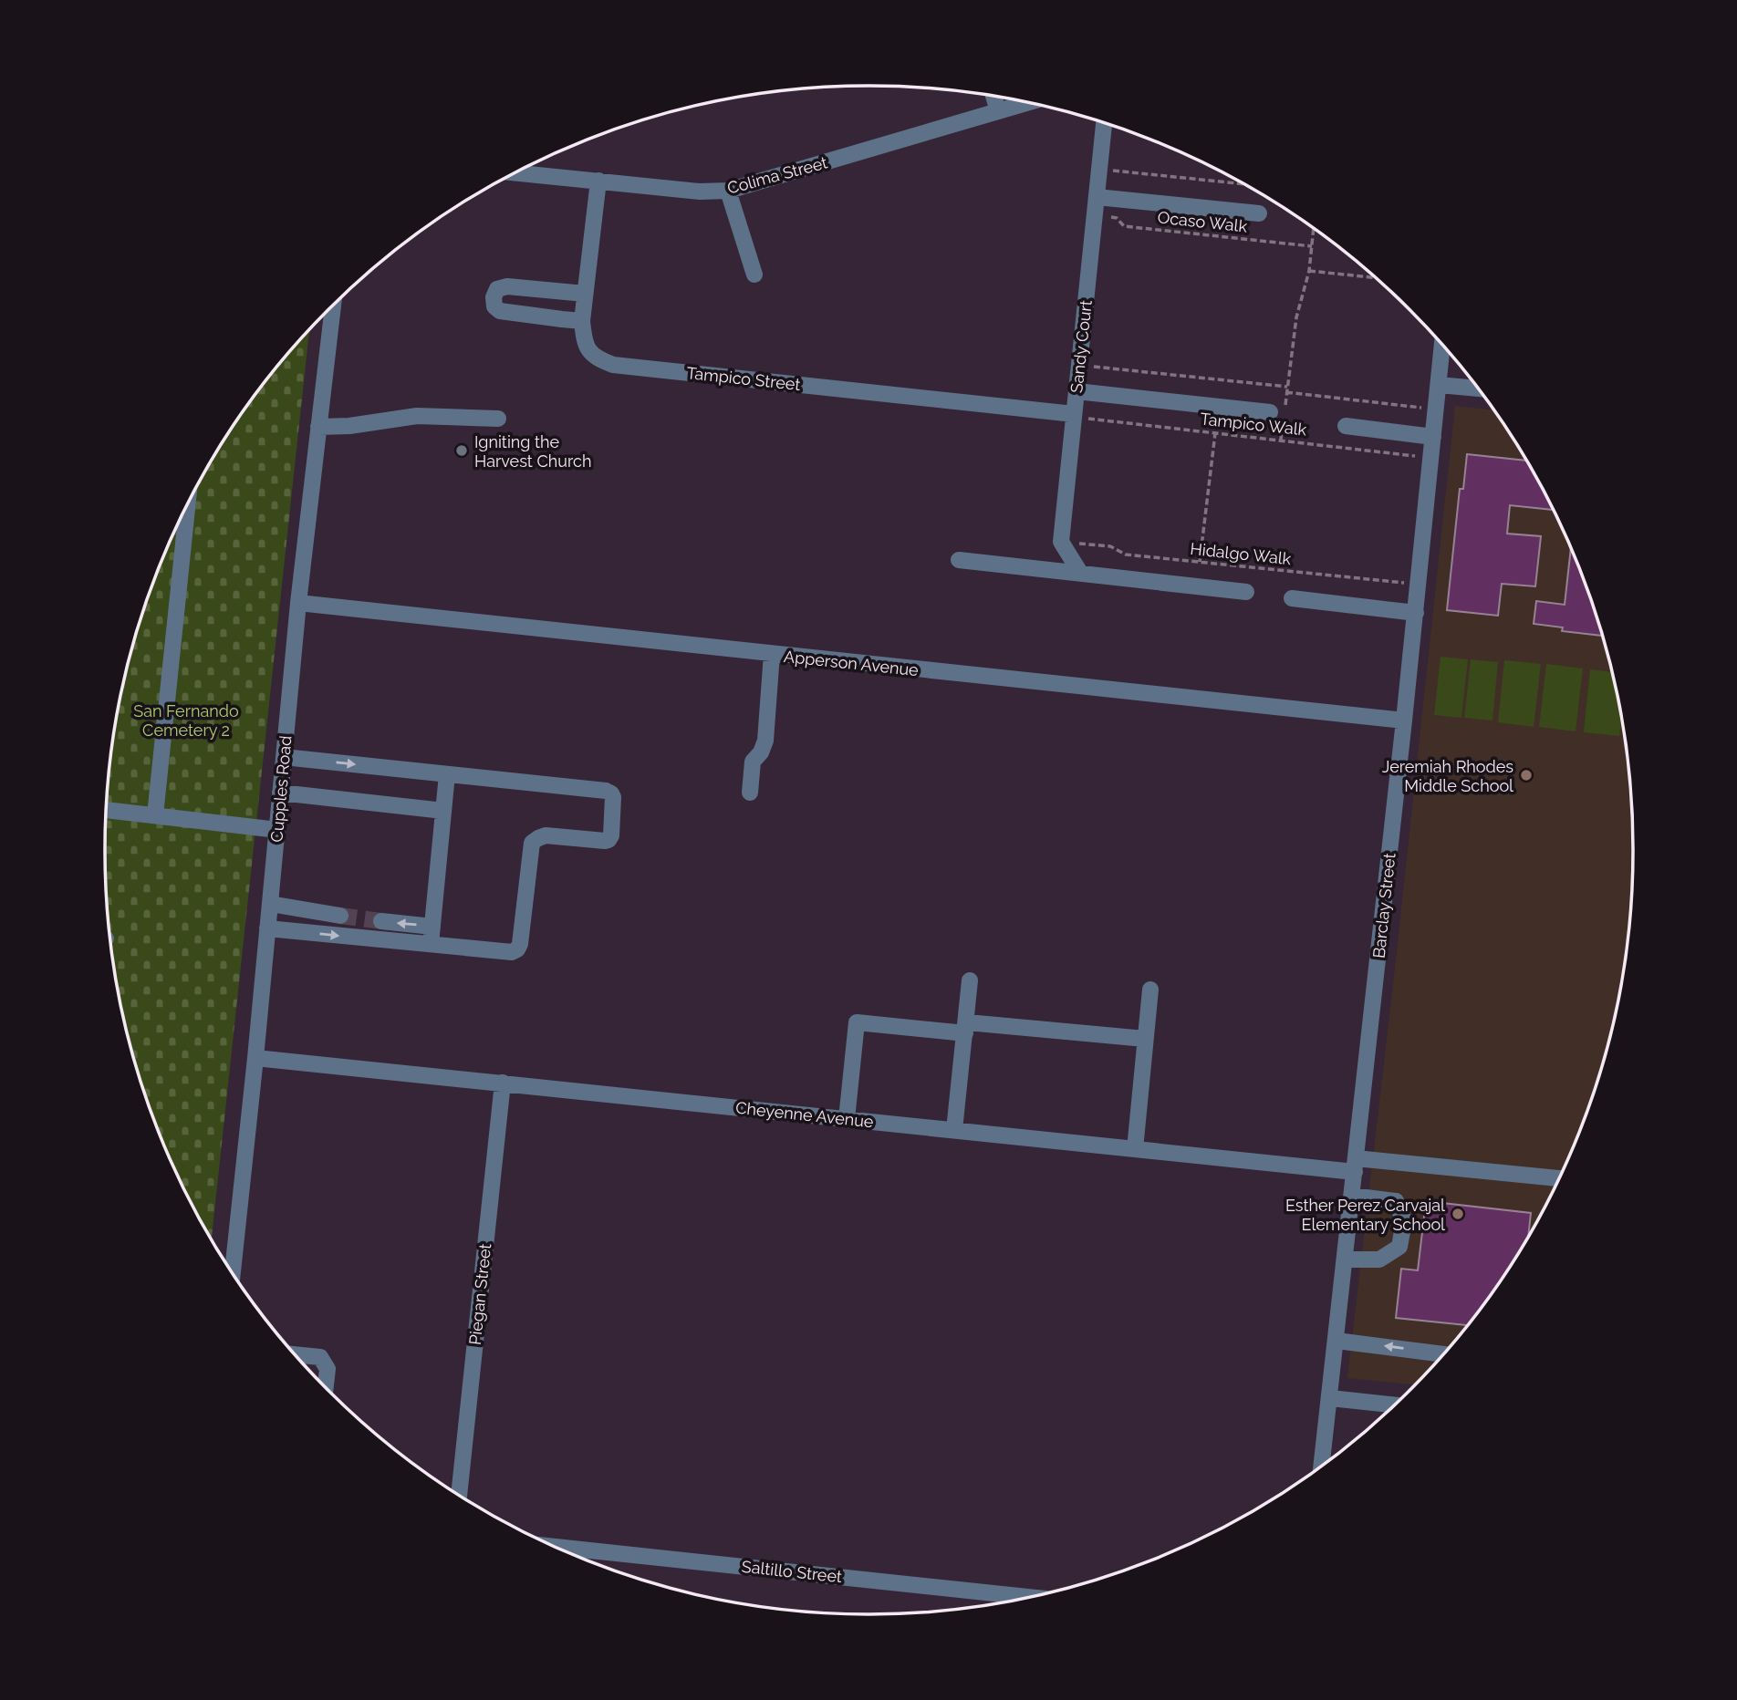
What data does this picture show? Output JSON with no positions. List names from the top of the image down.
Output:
{
  "streets": {
    "street": [
      "Colima Street",
      "Sandy Court",
      "Tampico Street",
      "Apperson Avenue",
      "Cupples Road",
      "Barclay Street",
      "Cheyenne Avenue",
      "Piegan Street",
      "Saltillo Street"
    ],
    "path": ["Ocaso Walk", "Tampico Walk", "Hidalgo Walk"]
  },
  "crossings": [
    ["Colima Street", "Tampico Street"],
    ["Ocaso Walk", "Sandy Court"],
    ["Sandy Court", "Tampico Street"],
    ["Sandy Court", "Tampico Walk"],
    ["Sandy Court", "Hidalgo Walk"],
    ["Tampico Street", "Tampico Walk"],
    ["Tampico Walk", "Barclay Street"],
    ["Hidalgo Walk", "Barclay Street"],
    ["Apperson Avenue", "Cupples Road"],
    ["Apperson Avenue", "Barclay Street"],
    ["Cupples Road", "Cheyenne Avenue"],
    ["Barclay Street", "Cheyenne Avenue"],
    ["Cheyenne Avenue", "Piegan Street"]
  ],
  "parks": ["San Fernando Cemetery 2"],
  "places": ["Igniting the Harvest Church", "Jeremiah Rhodes Middle School", "Esther Perez Carvajal Elementary School"]
}
